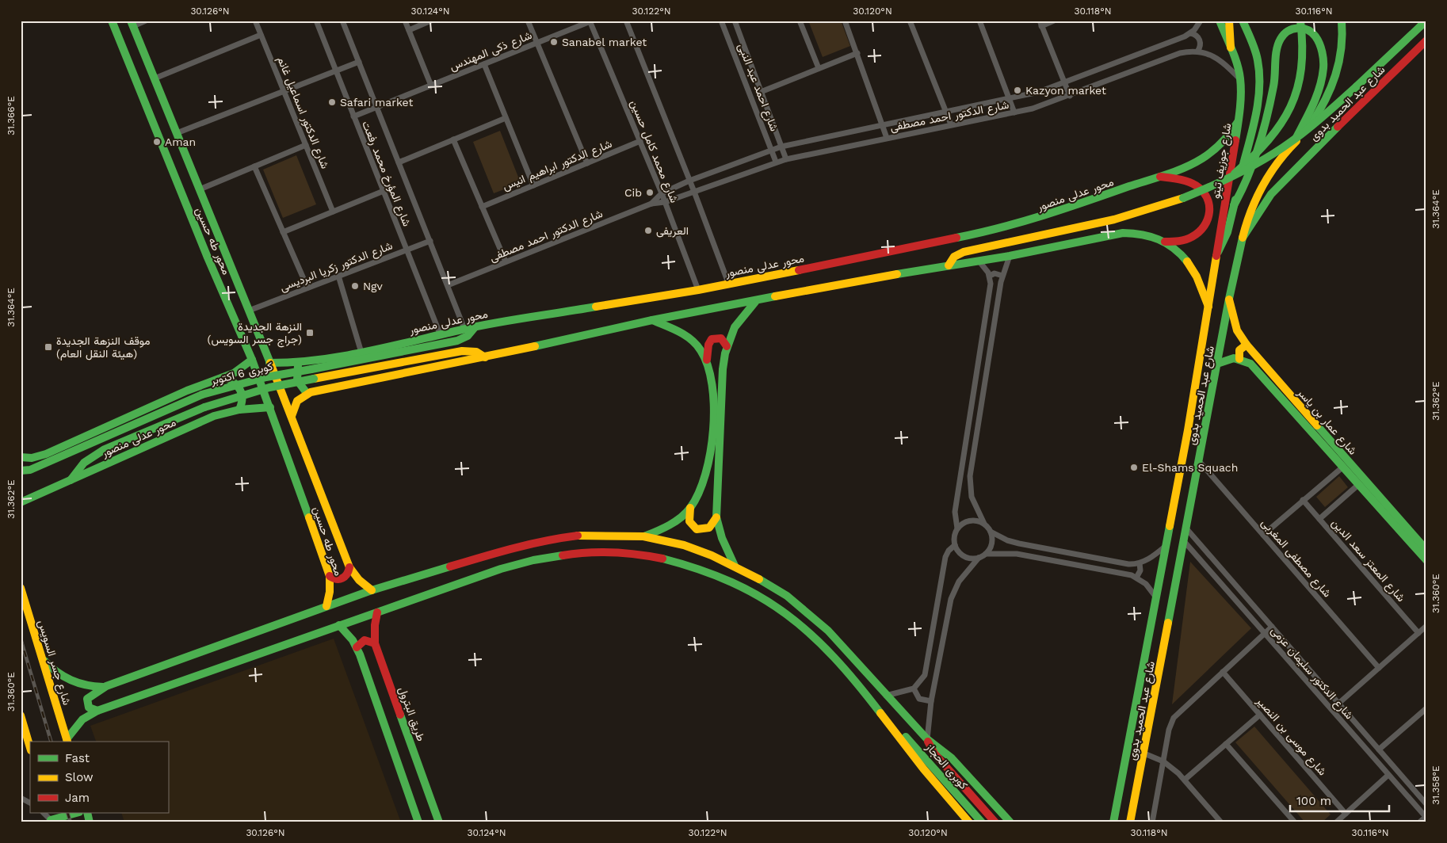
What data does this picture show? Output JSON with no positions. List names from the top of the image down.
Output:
{
  "streets": {
    "main road": [
      "شارع عبد الحميد بدوى",
      "شارع جوزيف تيتو",
      "محور عدلى منصور",
      "محور طه حسين",
      "كوبرى 6 اكتوبر",
      "شارع عمار بن ياسر",
      "شارع جسر السويس",
      "طريق البترول",
      "كوبرى الحجاز"
    ],
    "street": [
      "شارع ذكى المهندس",
      "شارع احمد عبد النبى",
      "شارع الدكتور اسماعيل غانم",
      "شارع الدكتور احمد مصطفى",
      "شارع محمد كامل حسين",
      "شارع الدكتور ابراهيم انيس",
      "شارع المؤرخ محمد رفعت",
      "شارع الدكتور زكريا البرديسى",
      "شارع مصطفى المغربى",
      "شارع المعتز سعد الدين",
      "شارع الدكتور سليمان عزمى",
      "شارع موسى بن النصير"
    ]
  },
  "crossings": [
    ["شارع ذكى المهندس", "شارع محمد كامل حسين"],
    ["شارع ذكى المهندس", "شارع المؤرخ محمد رفعت"],
    ["شارع احمد عبد النبى", "شارع الدكتور احمد مصطفى"],
    ["شارع عبد الحميد بدوى", "شارع جوزيف تيتو"],
    ["شارع عبد الحميد بدوى", "شارع عمار بن ياسر"],
    ["شارع عبد الحميد بدوى", "شارع مصطفى المغربى"],
    ["شارع عبد الحميد بدوى", "شارع الدكتور سليمان عزمى"],
    ["شارع الدكتور احمد مصطفى", "شارع محمد كامل حسين"],
    ["شارع الدكتور احمد مصطفى", "شارع المؤرخ محمد رفعت"],
    ["شارع محمد كامل حسين", "شارع الدكتور ابراهيم انيس"],
    ["شارع محمد كامل حسين", "محور عدلى منصور"],
    ["شارع جوزيف تيتو", "محور عدلى منصور"],
    ["شارع المؤرخ محمد رفعت", "محور عدلى منصور"],
    ["شارع المؤرخ محمد رفعت", "شارع الدكتور زكريا البرديسى"],
    ["محور عدلى منصور", "محور طه حسين"],
    ["محور عدلى منصور", "كوبرى 6 اكتوبر"],
    ["محور طه حسين", "شارع الدكتور زكريا البرديسى"]
  ],
  "places": {
    "other": [
      "Sanabel market",
      "Kazyon market",
      "Safari market",
      "Aman",
      "Cib",
      "العريفى",
      "Ngv",
      "El-Shams Squach"
    ],
    "transit": ["النزهة الجديدة (جراج جسر السويس)", "موقف النزهة الجديدة (هيئة النقل العام)"]
  },
  "legend": ["Fast", "Slow", "Jam"],
  "scale_bar": "100 m",
  "coordinates": [
    "30.126°N",
    "30.124°N",
    "30.122°N",
    "30.120°N",
    "30.118°N",
    "30.116°N",
    "31.366°E",
    "31.364°E",
    "31.362°E",
    "31.360°E",
    "31.358°E"
  ]
}
